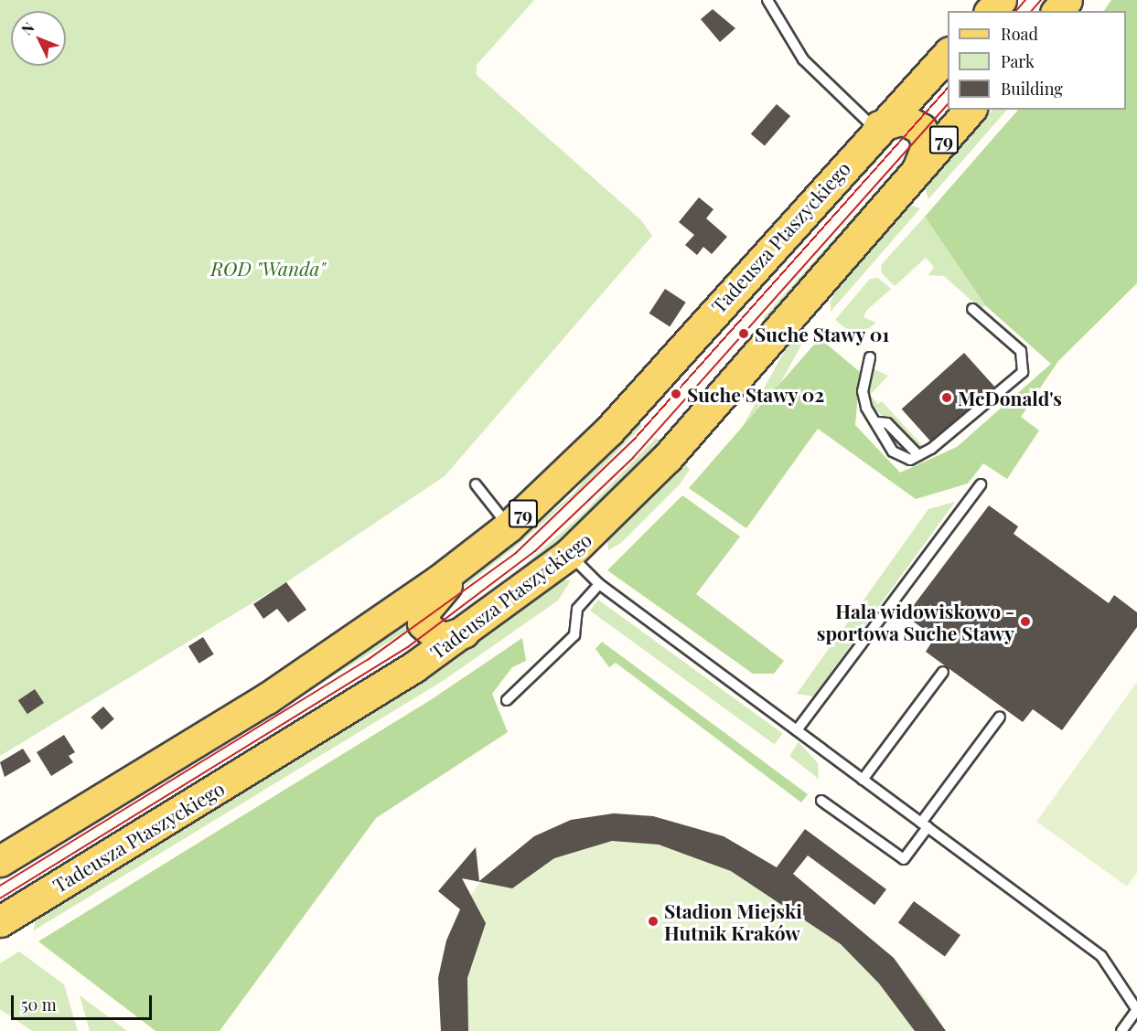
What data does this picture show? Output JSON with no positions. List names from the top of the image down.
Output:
{
  "streets": {
    "main road": ["79", "Tadeusza Ptaszyckiego"]
  },
  "parks": ["ROD \"Wanda\""],
  "places": [
    "Suche Stawy 01",
    "Suche Stawy 02",
    "McDonald's",
    "Hala widowiskowo - sportowa Suche Stawy",
    "Stadion Miejski Hutnik Kraków"
  ],
  "legend": ["Road", "Park", "Building"],
  "scale_bar": "50 m",
  "north": "top left"
}
